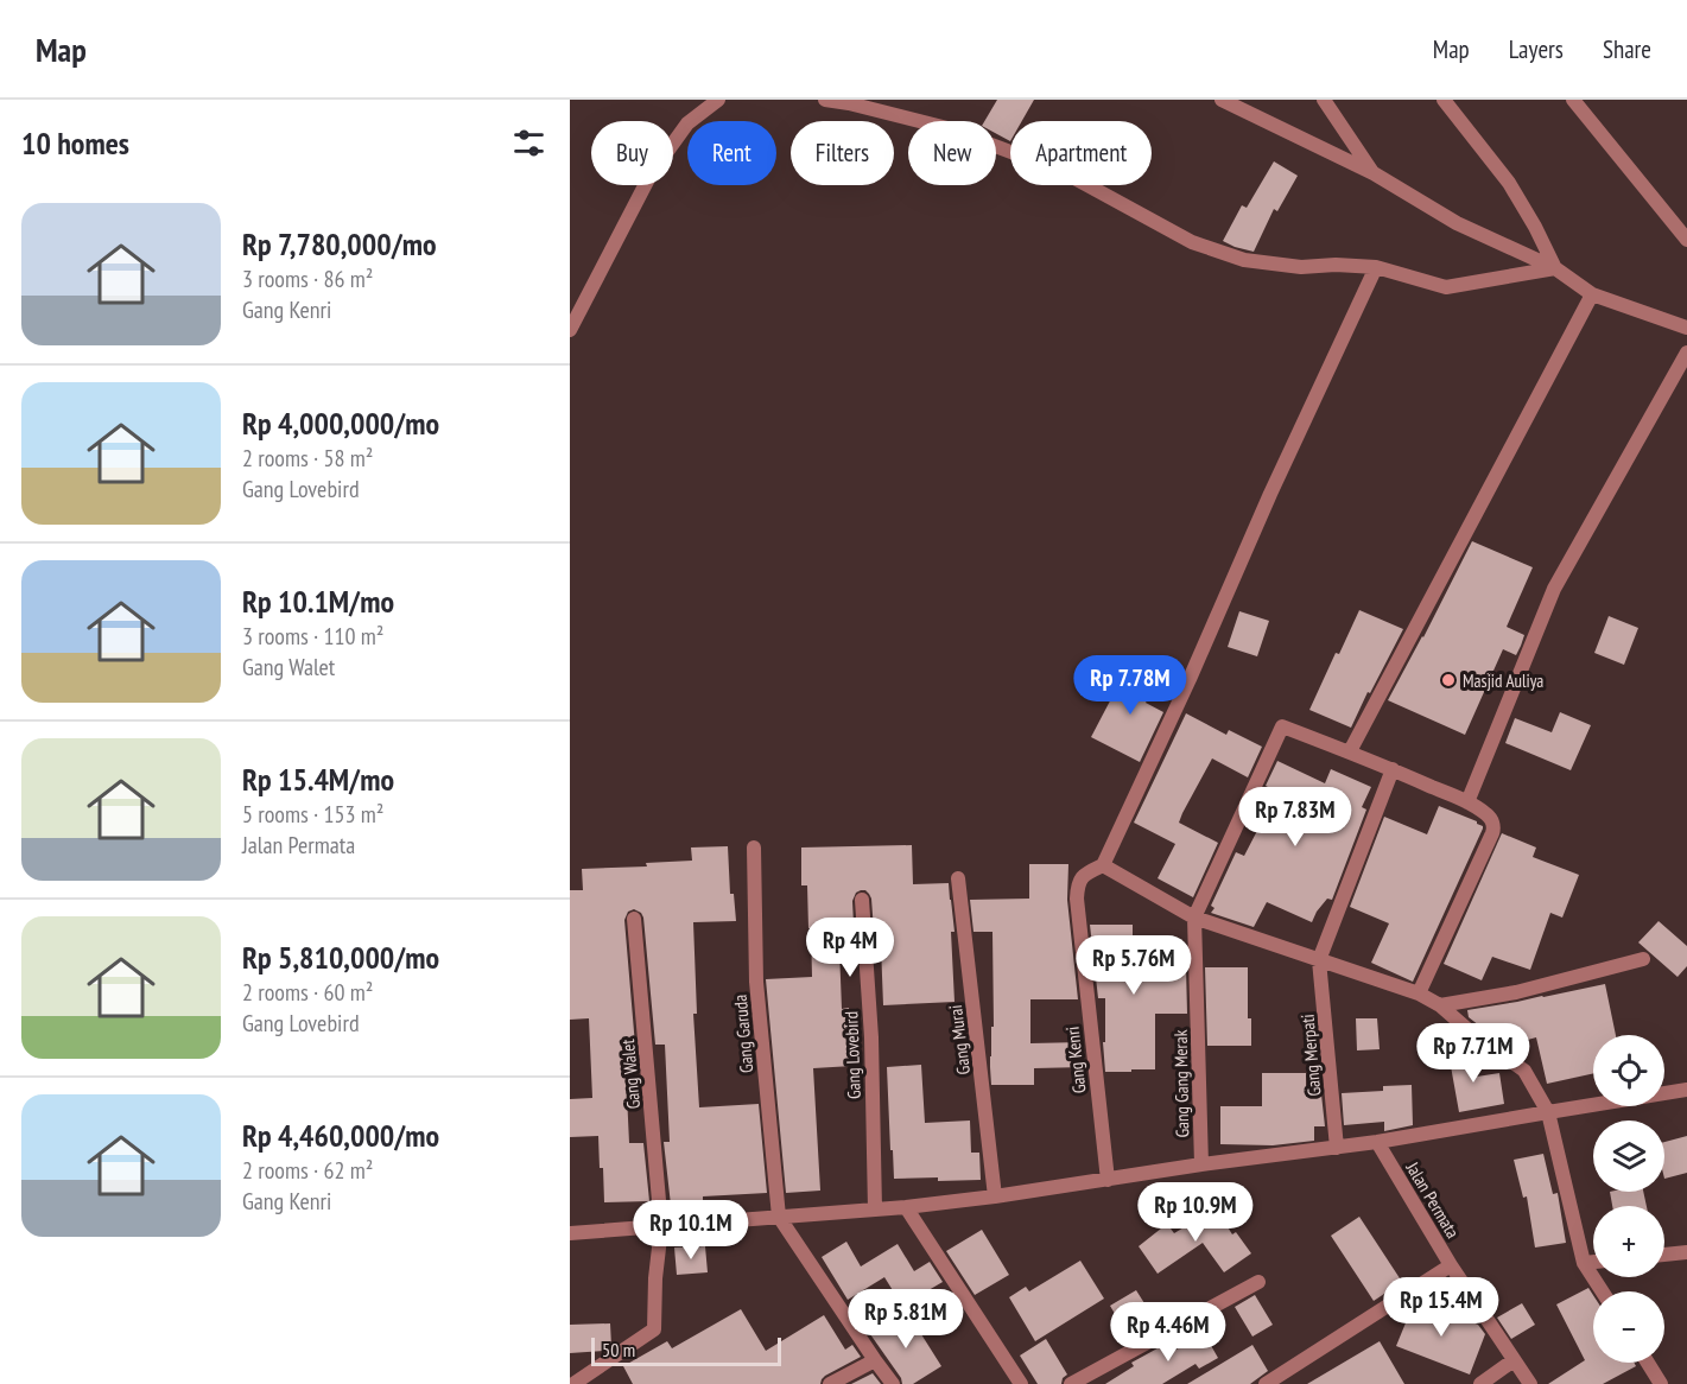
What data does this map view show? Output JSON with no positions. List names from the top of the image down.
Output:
{
  "streets": {
    "street": [
      "Gang Garuda",
      "Gang Murai",
      "Gang Lovebird",
      "Gang Merpati",
      "Gang Kenri",
      "Gang Walet",
      "Gang Gang Merak",
      "Jalan Permata"
    ]
  },
  "places": ["Masjid Auliya"],
  "scale_bar": "50 m",
  "page": {
    "header": "Map",
    "nav": ["Map", "Layers", "Share"],
    "heading": "10 homes",
    "chip": [
      "Buy",
      "Rent",
      "Filters",
      "New",
      "Apartment"
    ],
    "list": [
      {
        "name": "Rp 7,780,000/mo",
        "note": "3 rooms · 86 m² · Gang Kenri"
      },
      {
        "name": "Rp 4,000,000/mo",
        "note": "2 rooms · 58 m² · Gang Lovebird"
      },
      {
        "name": "Rp 10.1M/mo",
        "note": "3 rooms · 110 m² · Gang Walet"
      },
      {
        "name": "Rp 15.4M/mo",
        "note": "5 rooms · 153 m² · Jalan Permata"
      },
      {
        "name": "Rp 5,810,000/mo",
        "note": "2 rooms · 60 m² · Gang Lovebird"
      },
      {
        "name": "Rp 4,460,000/mo",
        "note": "2 rooms · 62 m² · Gang Kenri"
      }
    ],
    "price": [
      "Rp 7.78M",
      "Rp 7.83M",
      "Rp 4M",
      "Rp 5.76M",
      "Rp 7.71M",
      "Rp 10.9M",
      "Rp 10.1M",
      "Rp 15.4M",
      "Rp 5.81M",
      "Rp 4.46M"
    ],
    "map_buttons": ["+", "−"],
    "scale": "50 m"
  }
}
